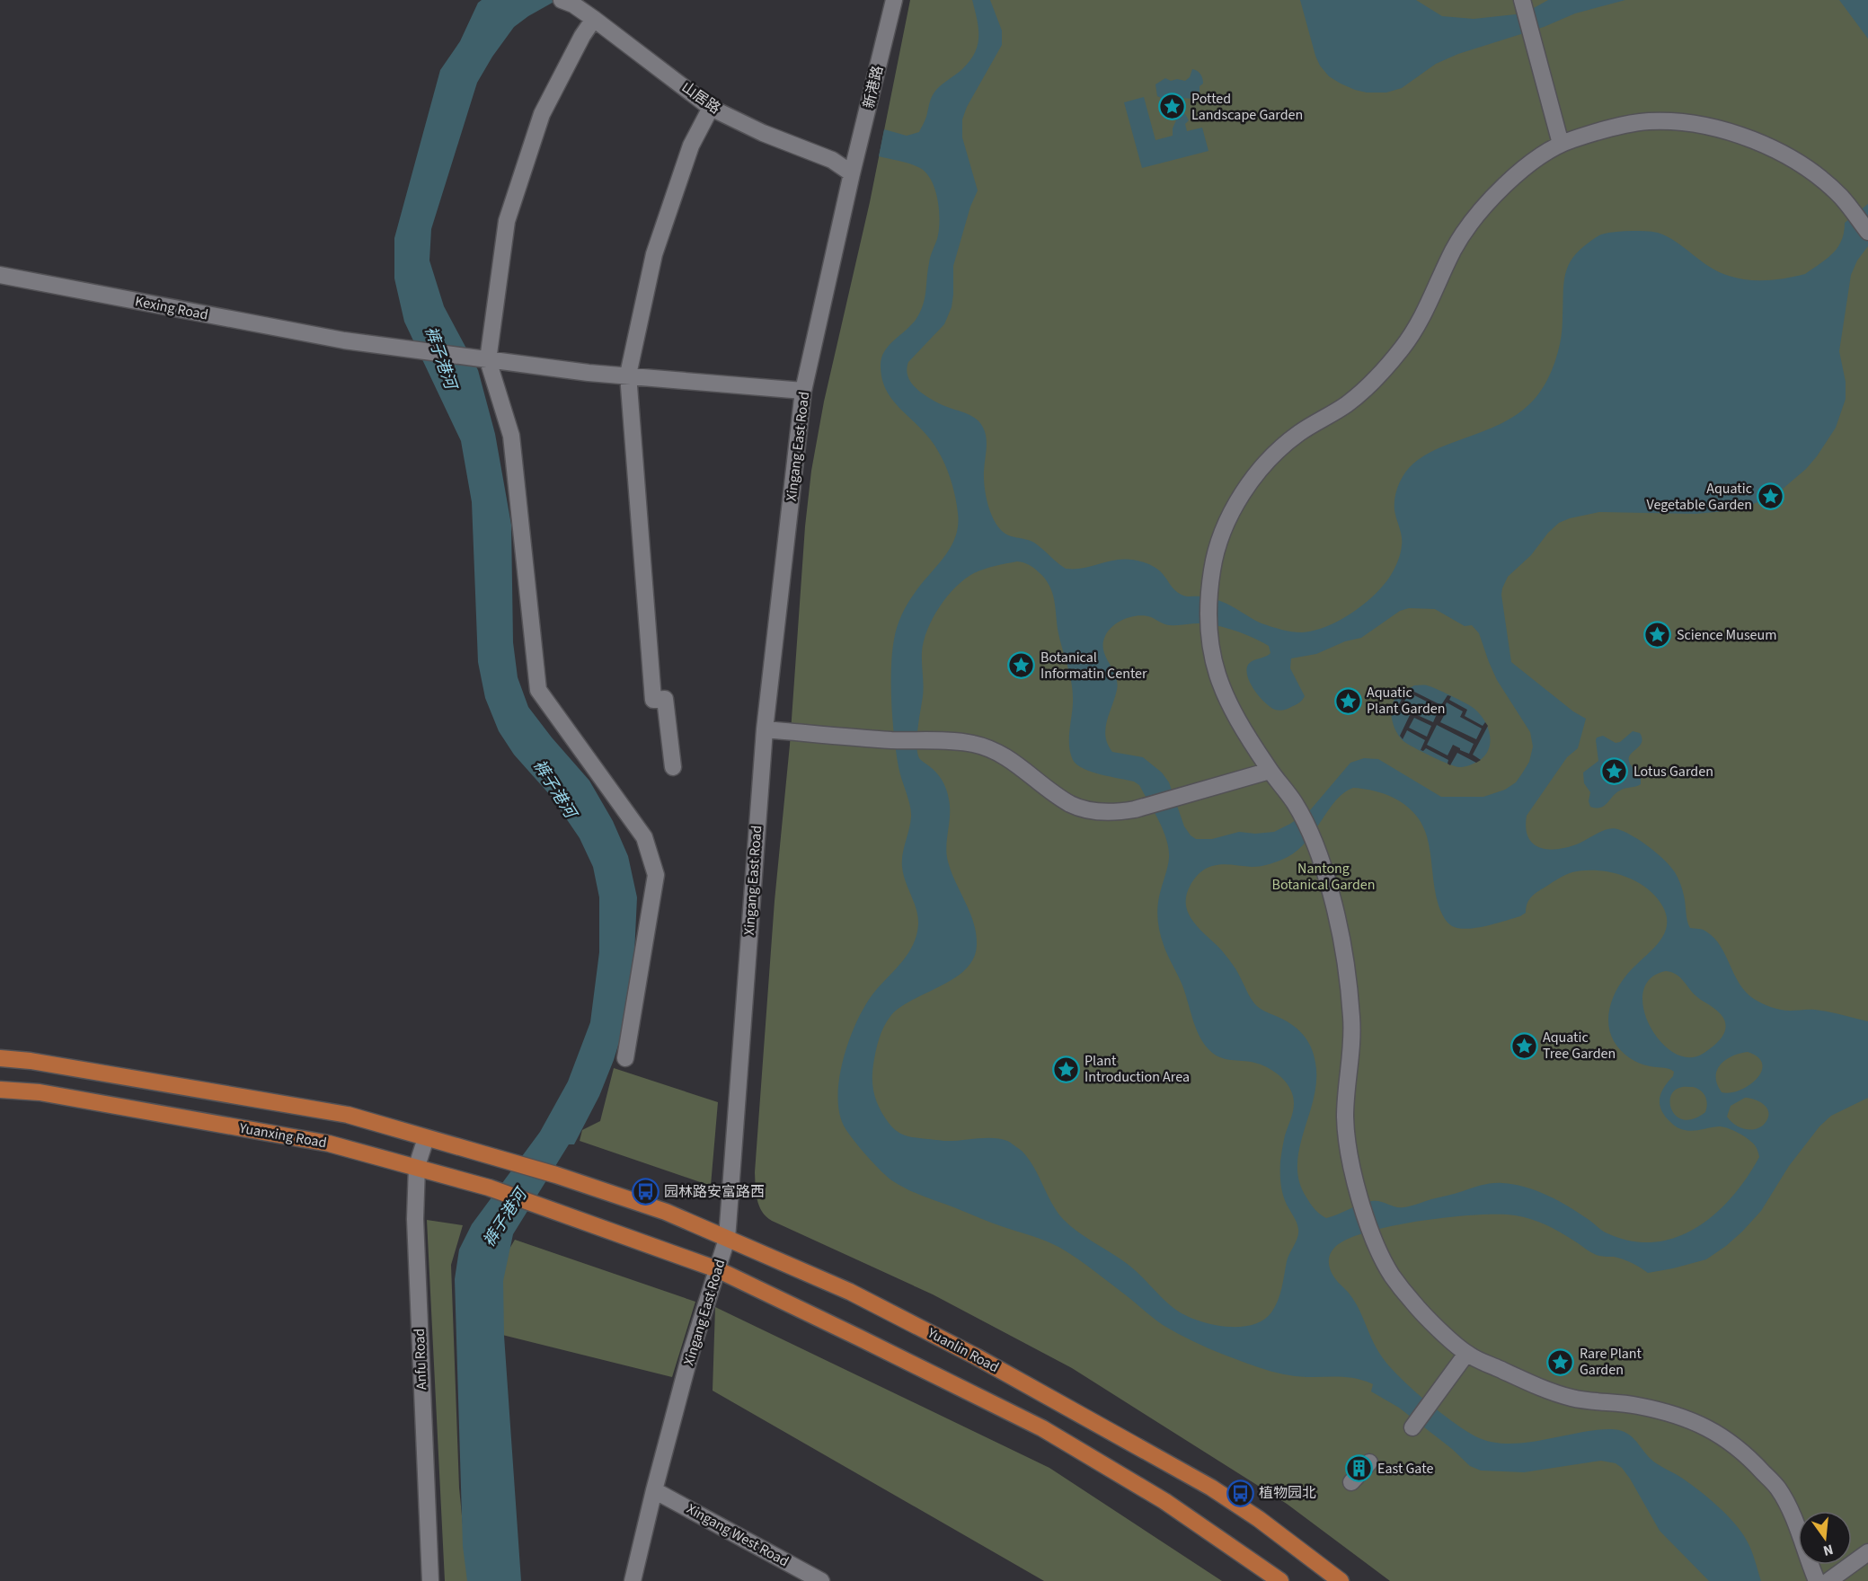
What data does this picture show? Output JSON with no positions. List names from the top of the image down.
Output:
{
  "streets": {
    "main road": ["Yuanxing Road", "Yuanlin Road"],
    "street": [
      "新港路",
      "山居路",
      "Kexing Road",
      "Xingang East Road",
      "Anfu Road",
      "Xingang West Road"
    ]
  },
  "crossings": [
    ["新港路", "山居路"],
    ["新港路", "Xingang East Road"],
    ["山居路", "Xingang East Road"],
    ["Kexing Road", "Xingang East Road"],
    ["Xingang East Road", "Yuanxing Road"],
    ["Xingang East Road", "Yuanlin Road"],
    ["Xingang East Road", "Xingang West Road"],
    ["Yuanxing Road", "Yuanlin Road"],
    ["Yuanxing Road", "Anfu Road"]
  ],
  "water": ["裤子港河"],
  "parks": ["Nantong Botanical Garden"],
  "places": {
    "place": [
      "Potted Landscape Garden",
      "Aquatic Vegetable Garden",
      "Science Museum",
      "Botanical Informatin Center",
      "Aquatic Plant Garden",
      "Lotus Garden",
      "Aquatic Tree Garden",
      "Plant Introduction Area",
      "Rare Plant Garden"
    ],
    "bus stop": ["园林路安富路西", "植物园北"],
    "building": ["East Gate"]
  },
  "north": "bottom"
}
